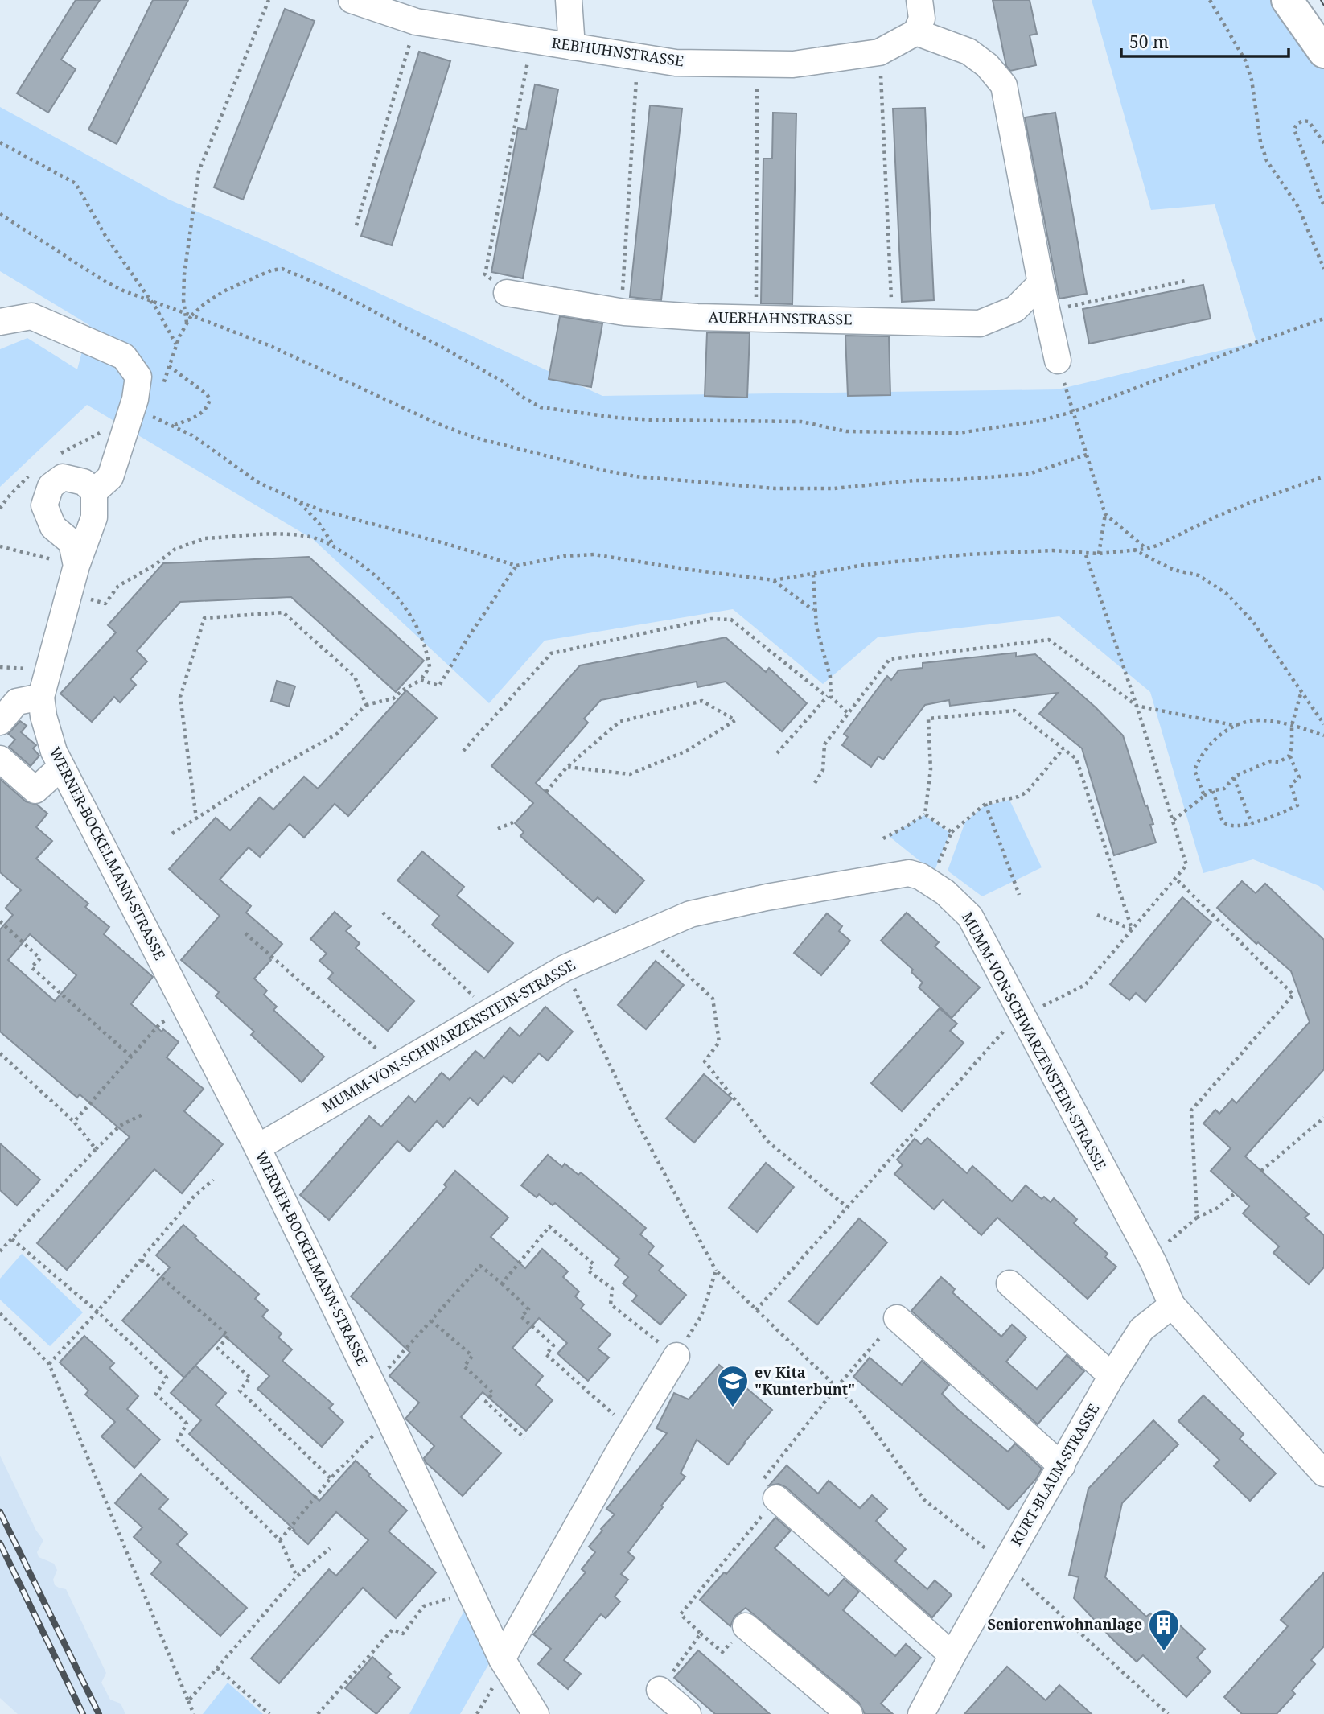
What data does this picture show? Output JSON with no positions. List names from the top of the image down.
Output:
{
  "streets": {
    "street": [
      "REBHUHNSTRASSE",
      "AUERHAHNSTRASSE",
      "WERNER-BOCKELMANN-STRASSE",
      "MUMM-VON-SCHWARZENSTEIN-STRASSE",
      "KURT-BLAUM-STRASSE"
    ]
  },
  "crossings": [
    ["WERNER-BOCKELMANN-STRASSE", "MUMM-VON-SCHWARZENSTEIN-STRASSE"],
    ["MUMM-VON-SCHWARZENSTEIN-STRASSE", "KURT-BLAUM-STRASSE"]
  ],
  "places": {
    "school or university": ["ev Kita \"Kunterbunt\""],
    "building": ["Seniorenwohnanlage"]
  },
  "scale_bar": "50 m"
}
